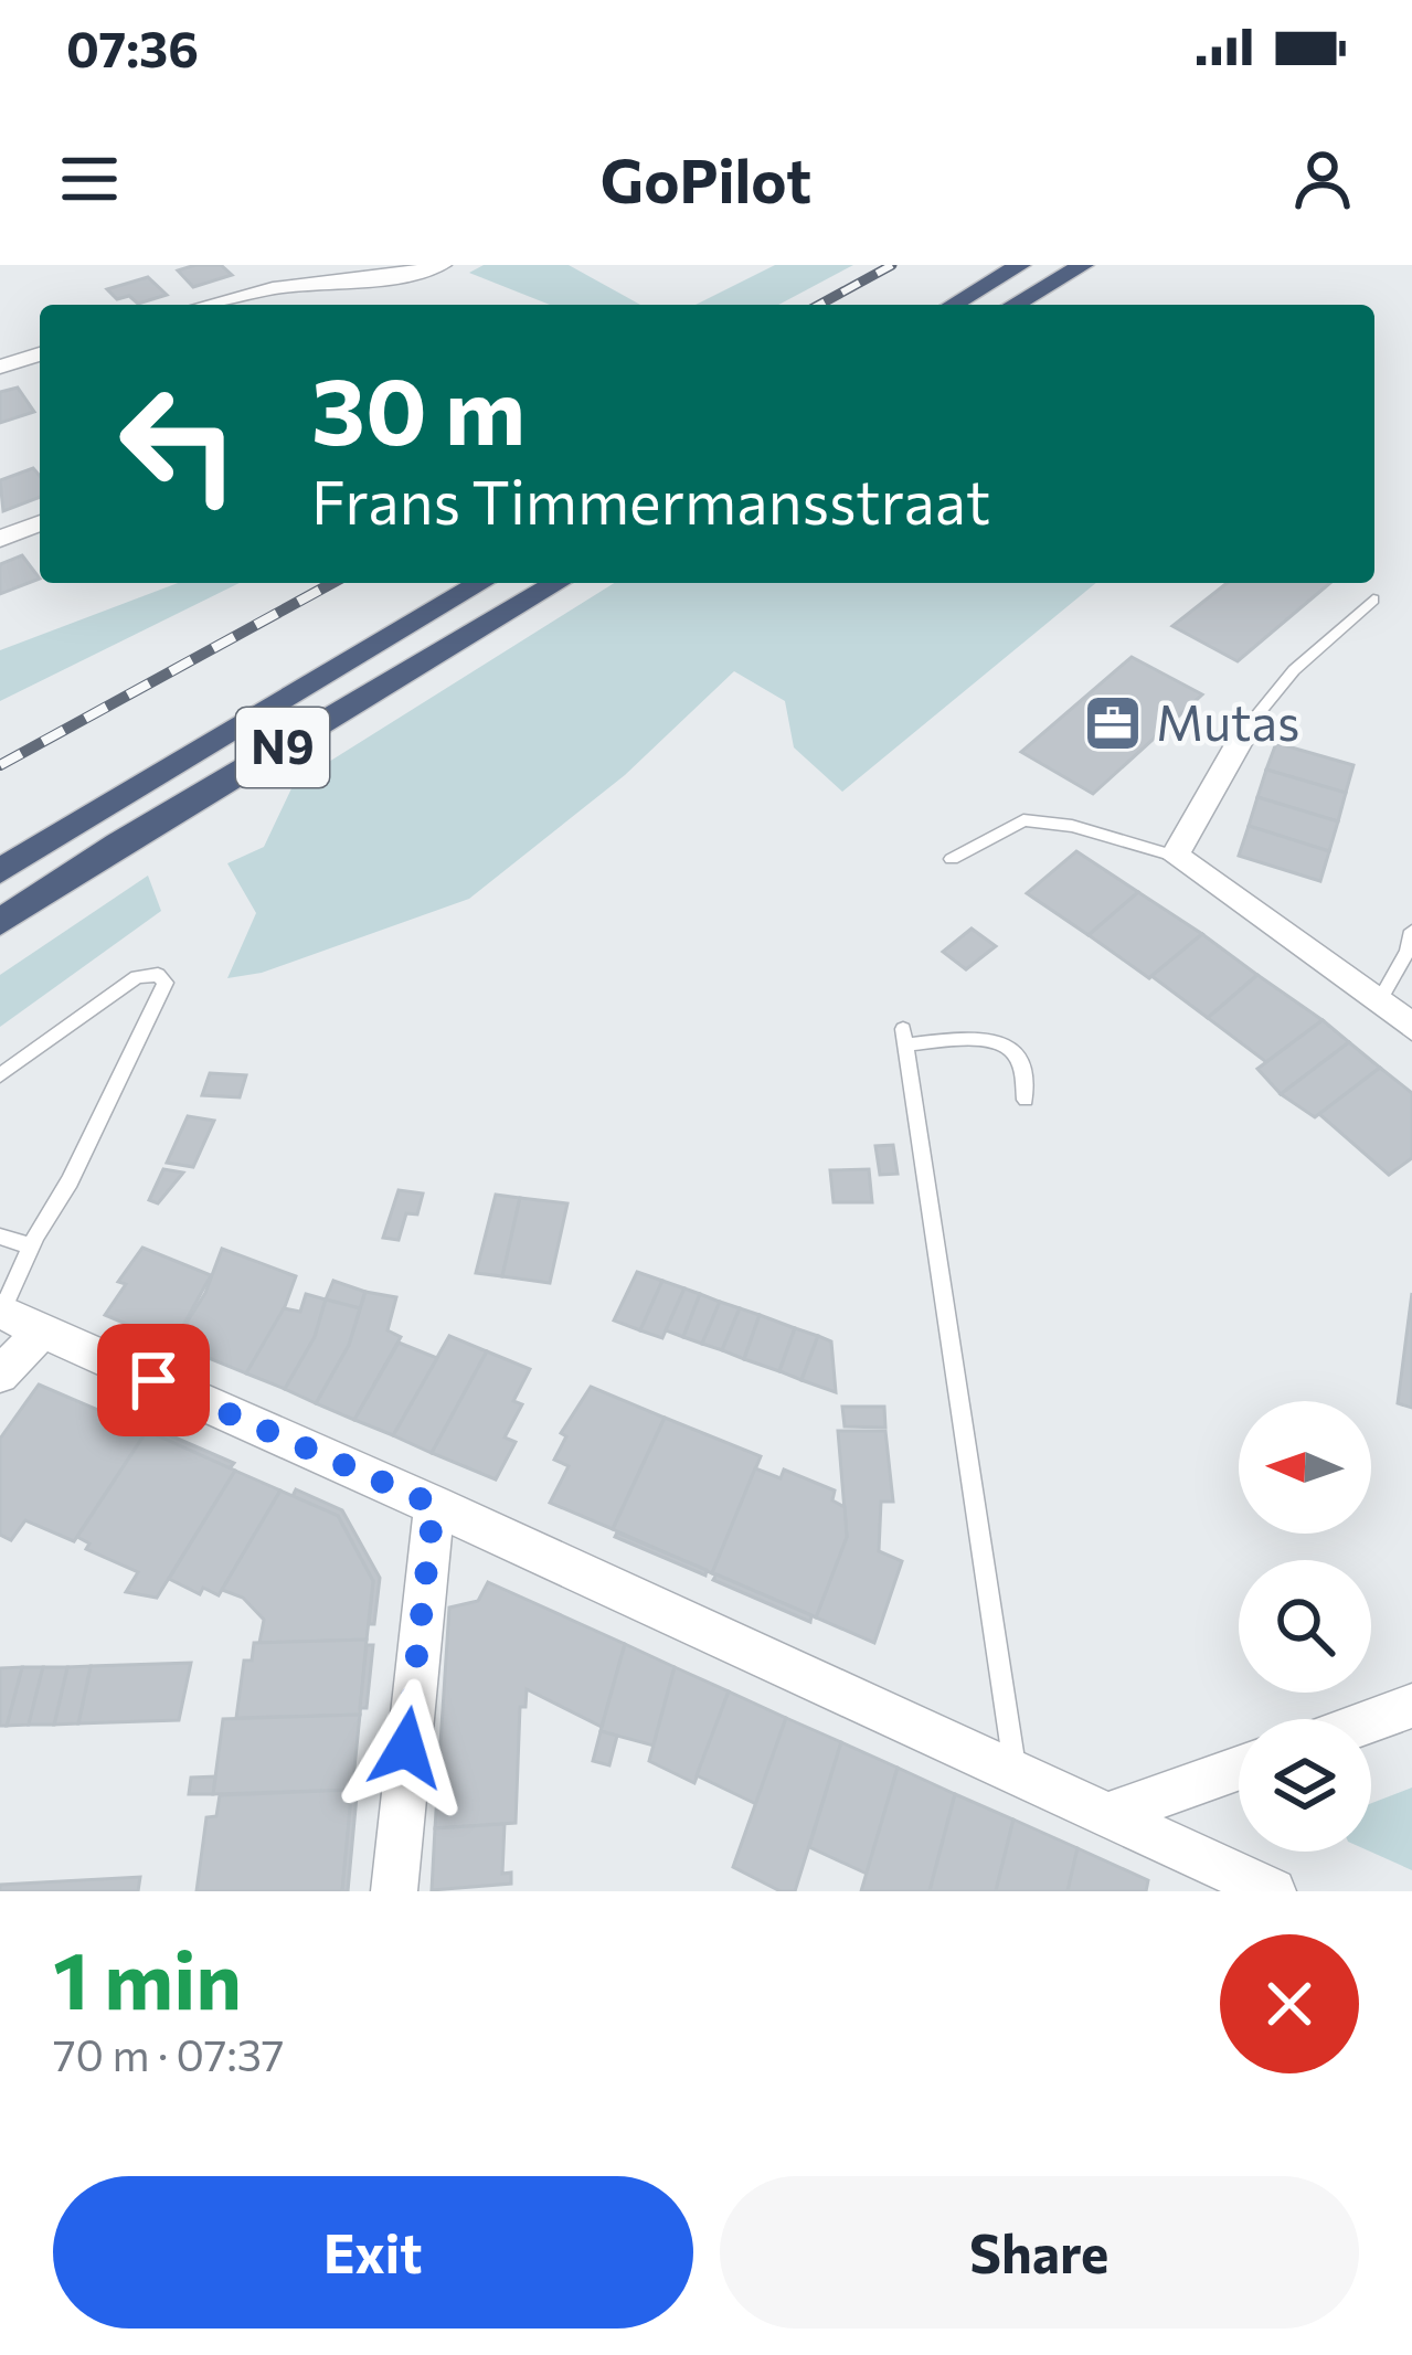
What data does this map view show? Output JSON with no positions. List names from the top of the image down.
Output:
{
  "streets": {
    "highway": ["N9"]
  },
  "places": {
    "office": ["Mutas"]
  },
  "north": "left",
  "page": {
    "status": "07:36",
    "header": "GoPilot",
    "turn": ["30 m", "Frans Timmermansstraat"],
    "heading": ["1 min", "70 m · 07:37"],
    "buttons": ["Exit", "Share"]
  }
}
